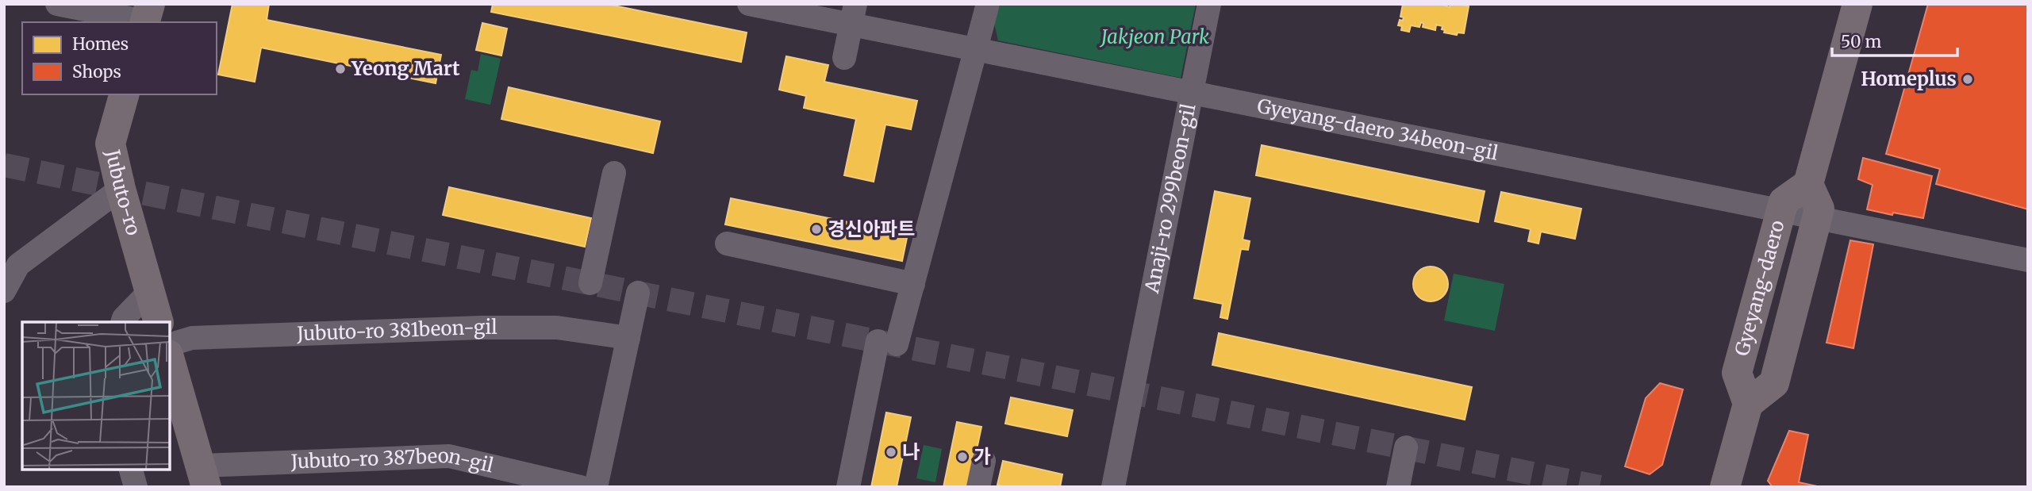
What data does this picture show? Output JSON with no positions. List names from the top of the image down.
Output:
{
  "streets": {
    "main road": ["Jubuto-ro", "Gyeyang-daero"],
    "street": [
      "Gyeyang-daero 34beon-gil",
      "Anaji-ro 299beon-gil",
      "Jubuto-ro 381beon-gil",
      "Jubuto-ro 387beon-gil"
    ]
  },
  "crossings": [
    ["Gyeyang-daero 34beon-gil", "Anaji-ro 299beon-gil"],
    ["Gyeyang-daero 34beon-gil", "Gyeyang-daero"]
  ],
  "parks": ["Jakjeon Park"],
  "places": [
    "Yeong Mart",
    "Homeplus",
    "경신아파트",
    "나",
    "가"
  ],
  "legend": ["Homes", "Shops"],
  "scale_bar": "50 m"
}
